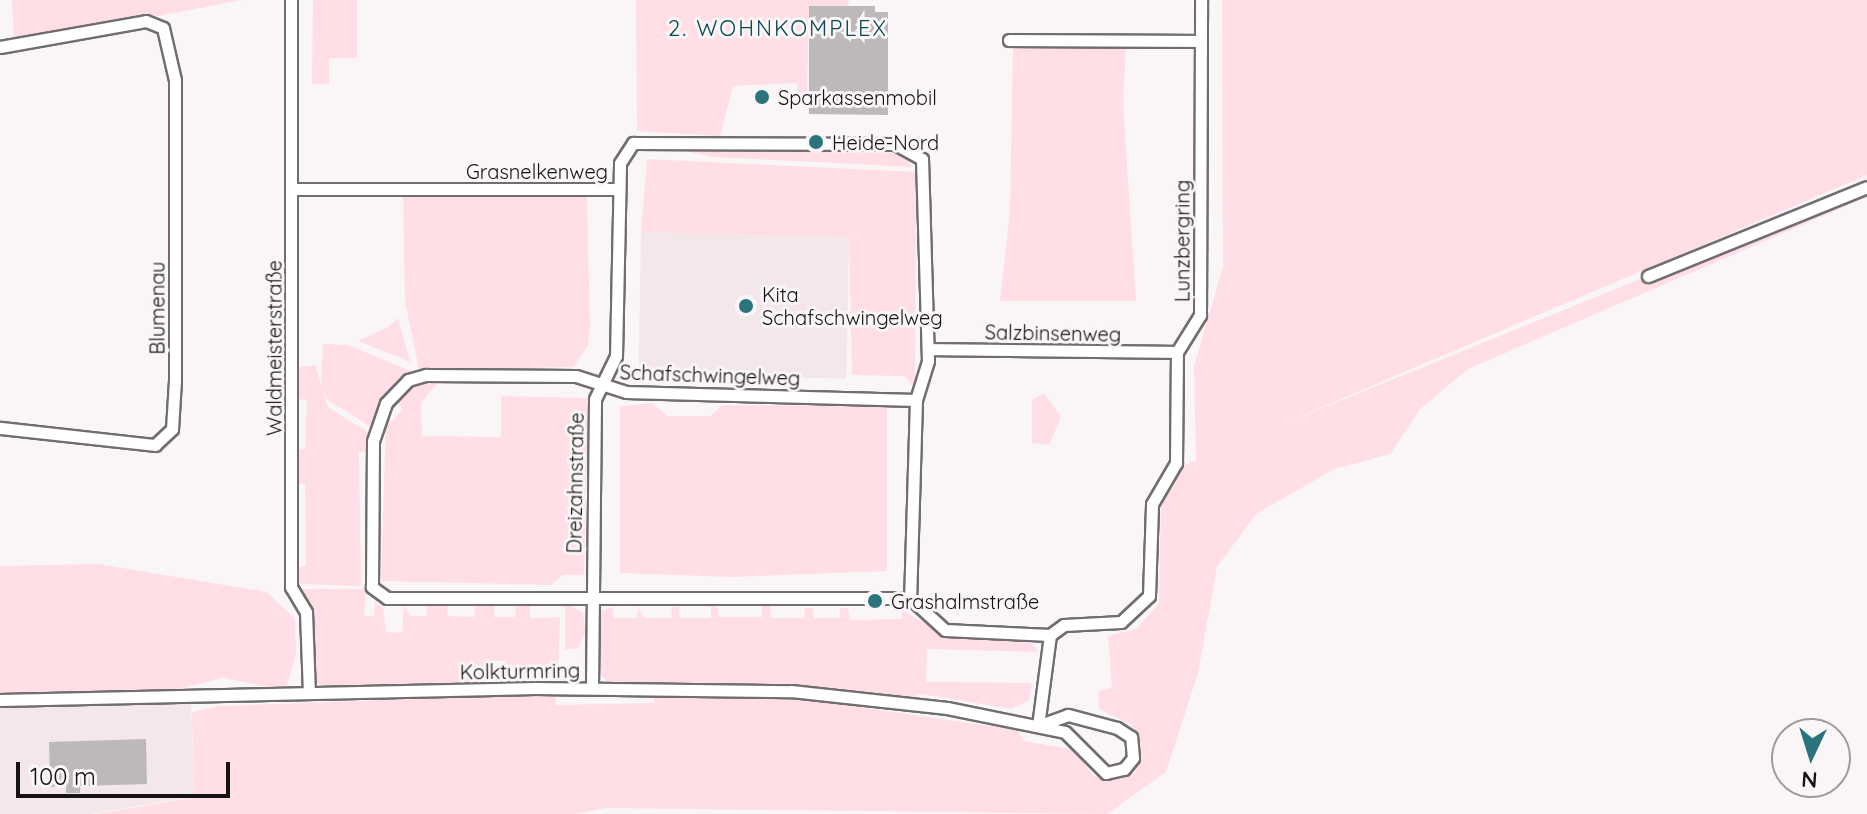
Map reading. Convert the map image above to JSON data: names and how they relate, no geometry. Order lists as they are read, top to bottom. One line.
{"streets":{"street":["Grasnelkenweg","Lunzbergring","Blumenau","Salzbinsenweg","Waldmeisterstraße","Schafschwingelweg","Dreizahnstraße","Kolkturmring"]},"crossings":[["Grasnelkenweg","Salzbinsenweg"],["Grasnelkenweg","Waldmeisterstraße"],["Grasnelkenweg","Dreizahnstraße"],["Lunzbergring","Salzbinsenweg"],["Waldmeisterstraße","Kolkturmring"],["Schafschwingelweg","Dreizahnstraße"],["Dreizahnstraße","Kolkturmring"]],"districts":["2. WOHNKOMPLEX"],"places":["Sparkassenmobil","Heide-Nord","Kita Schafschwingelweg","Grashalmstraße"],"scale_bar":"100 m","north":"bottom"}
